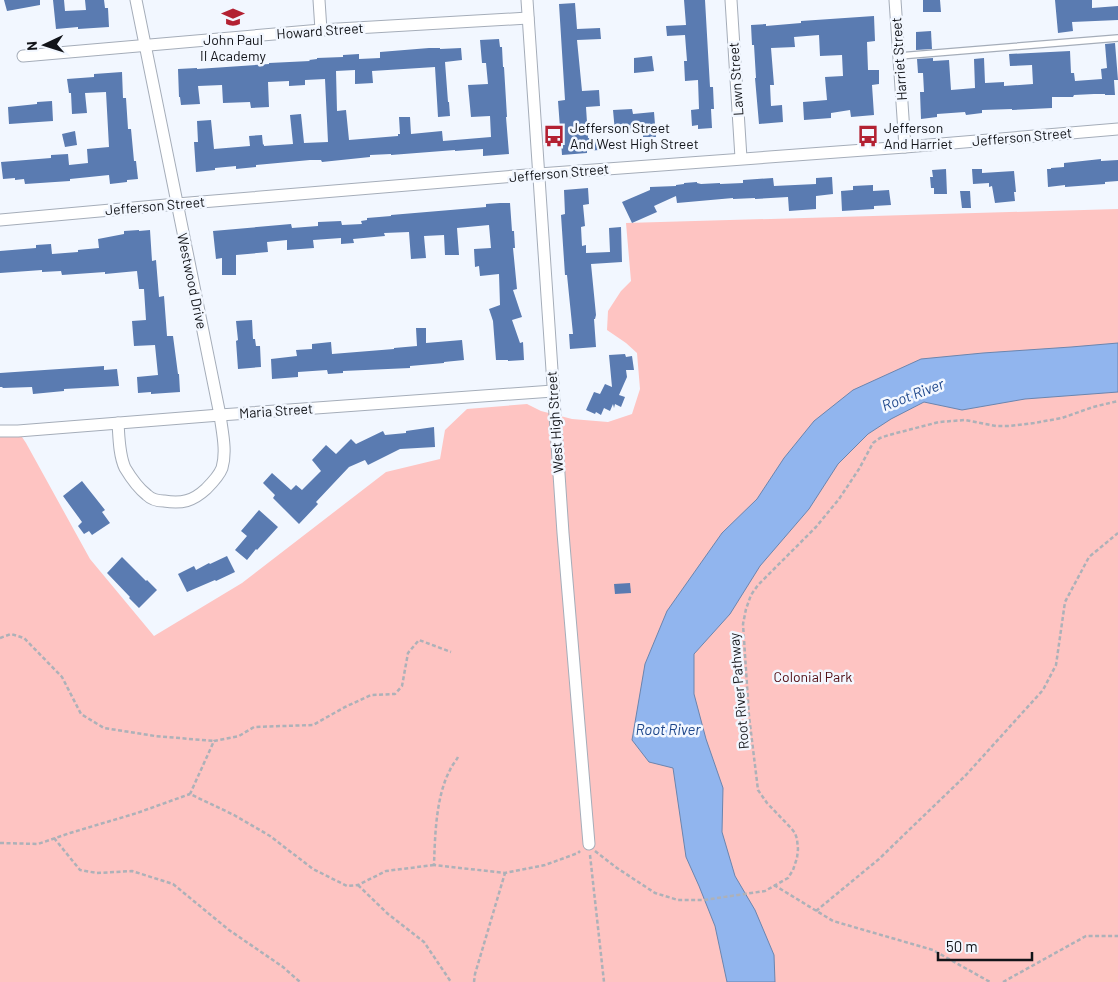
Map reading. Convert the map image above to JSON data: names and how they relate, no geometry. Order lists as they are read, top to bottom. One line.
{"streets":{"street":["Howard Street","Harriet Street","Lawn Street","Jefferson Street","Westwood Drive","Maria Street","West High Street"],"path":["Root River Pathway"]},"crossings":[["Howard Street","Westwood Drive"],["Howard Street","West High Street"],["Harriet Street","Jefferson Street"],["Lawn Street","Jefferson Street"],["Jefferson Street","Westwood Drive"],["Jefferson Street","West High Street"],["Westwood Drive","Maria Street"],["Maria Street","West High Street"],["West High Street","Root River Pathway"]],"water":["Root River"],"parks":["Colonial Park"],"places":{"school or university":["John Paul II Academy"],"bus stop":["Jefferson Street And West High Street","Jefferson And Harriet"]},"scale_bar":"50 m","north":"left"}
